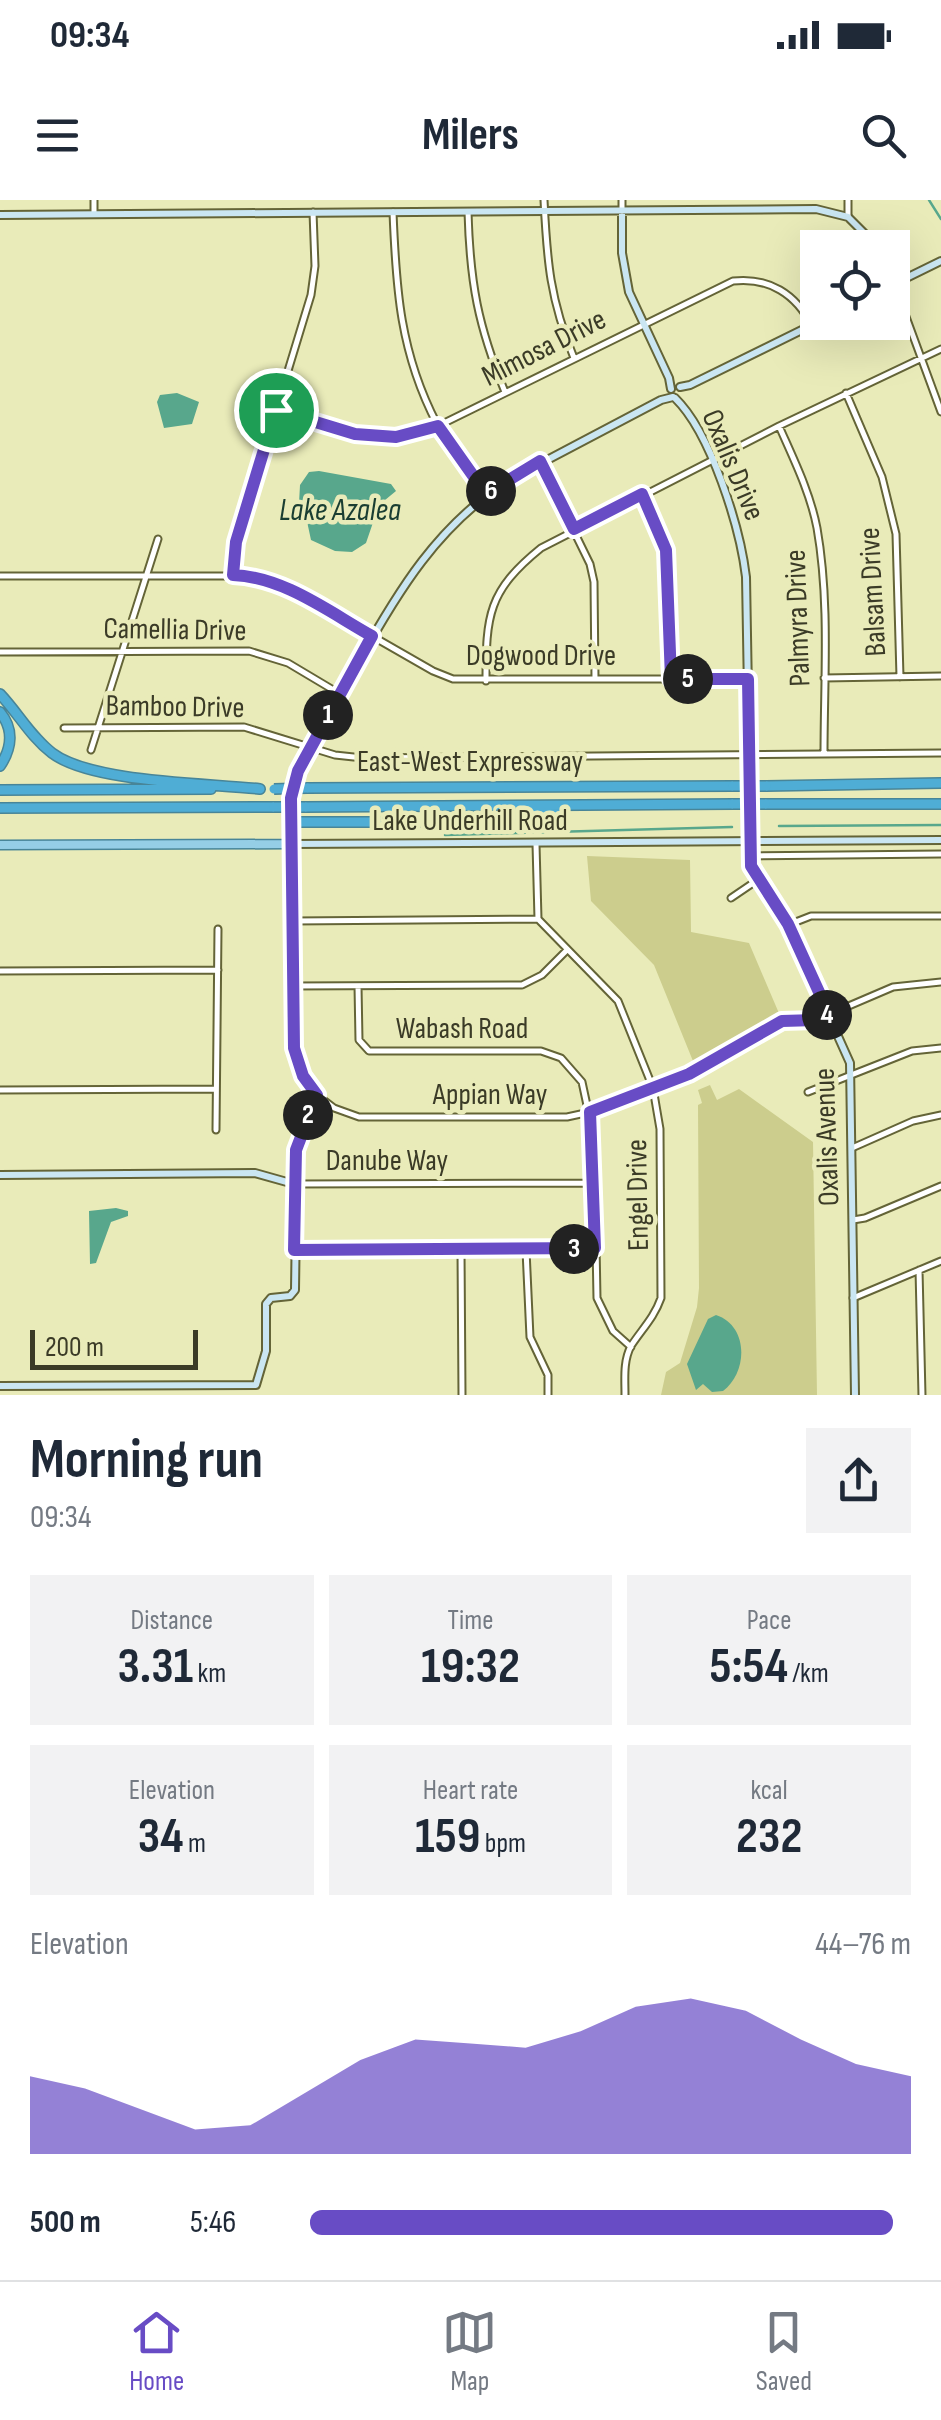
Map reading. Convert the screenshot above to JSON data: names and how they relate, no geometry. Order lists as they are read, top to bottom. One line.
{"streets":{"highway":["East-West Expressway"],"main road":["Lake Underhill Road"],"street":["Mimosa Drive","Oxalis Drive","Balsam Drive","Palmyra Drive","Camellia Drive","Dogwood Drive","Bamboo Drive","Wabash Road","Appian Way","Oxalis Avenue","Danube Way","Engel Drive"]},"crossings":[["Mimosa Drive","Oxalis Drive"],["Oxalis Drive","Dogwood Drive"],["Oxalis Drive","Bamboo Drive"],["Oxalis Drive","Lake Underhill Road"],["Oxalis Drive","Oxalis Avenue"],["Palmyra Drive","Bamboo Drive"],["Lake Underhill Road","Oxalis Avenue"],["Wabash Road","Appian Way"],["Appian Way","Oxalis Avenue"],["Appian Way","Engel Drive"]],"water":["Lake Azalea"],"scale_bar":"200 m","page":{"status":"09:34","header":"Milers","pins":["6","5","1","4","2","3"],"scale":"200 m","heading":["Morning run","09:34"],"stats":[["Distance","3.31 km"],["Time","19:32"],["Pace","5:54 /km"],["Elevation","34 m"],["Heart rate","159 bpm"],["kcal","232"]],"chart":["Elevation","44–76 m"],"list":[{"name":"500 m","note":"5:46"}],"tabs":["Home","Map","Saved"]}}
